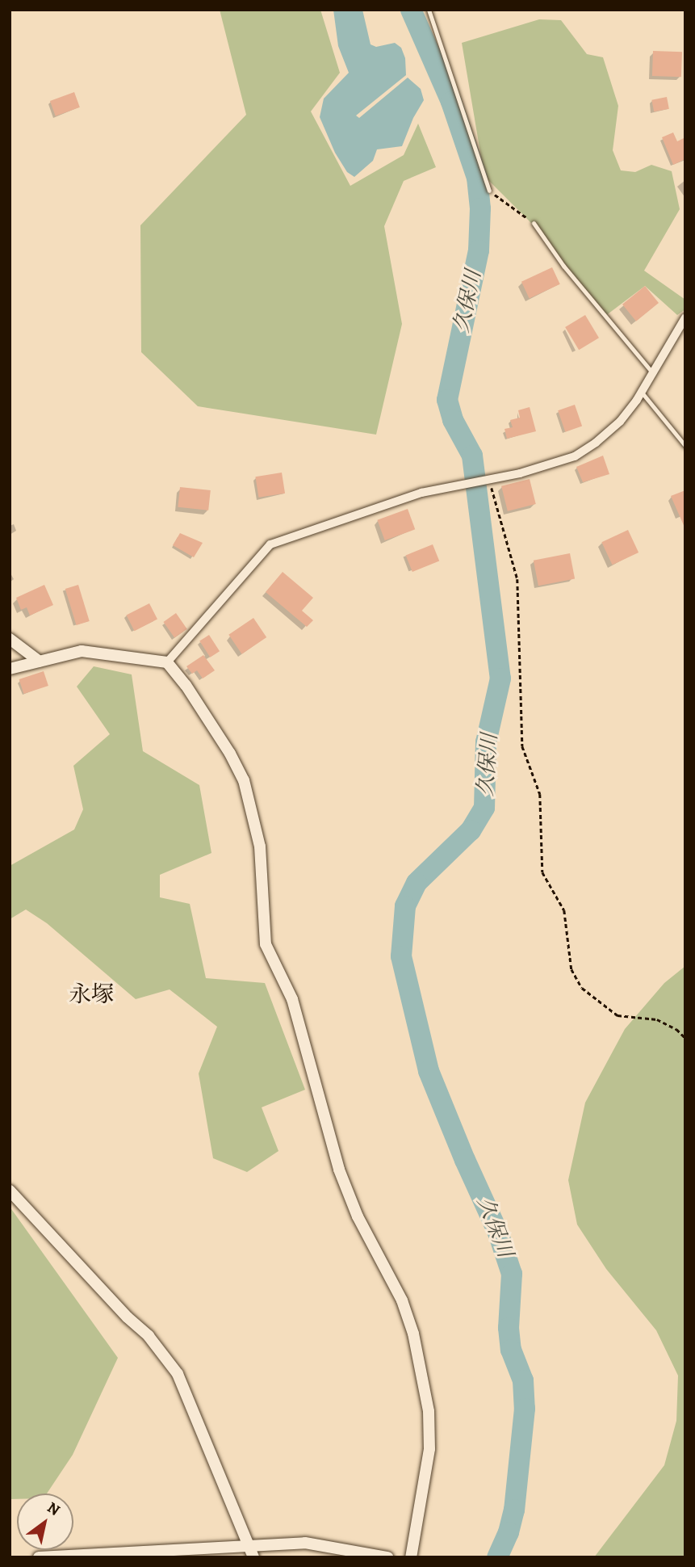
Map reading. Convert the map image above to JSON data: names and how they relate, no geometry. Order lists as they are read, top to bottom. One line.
{"districts":["永塚"],"water":["久保川"],"north":"top right"}
